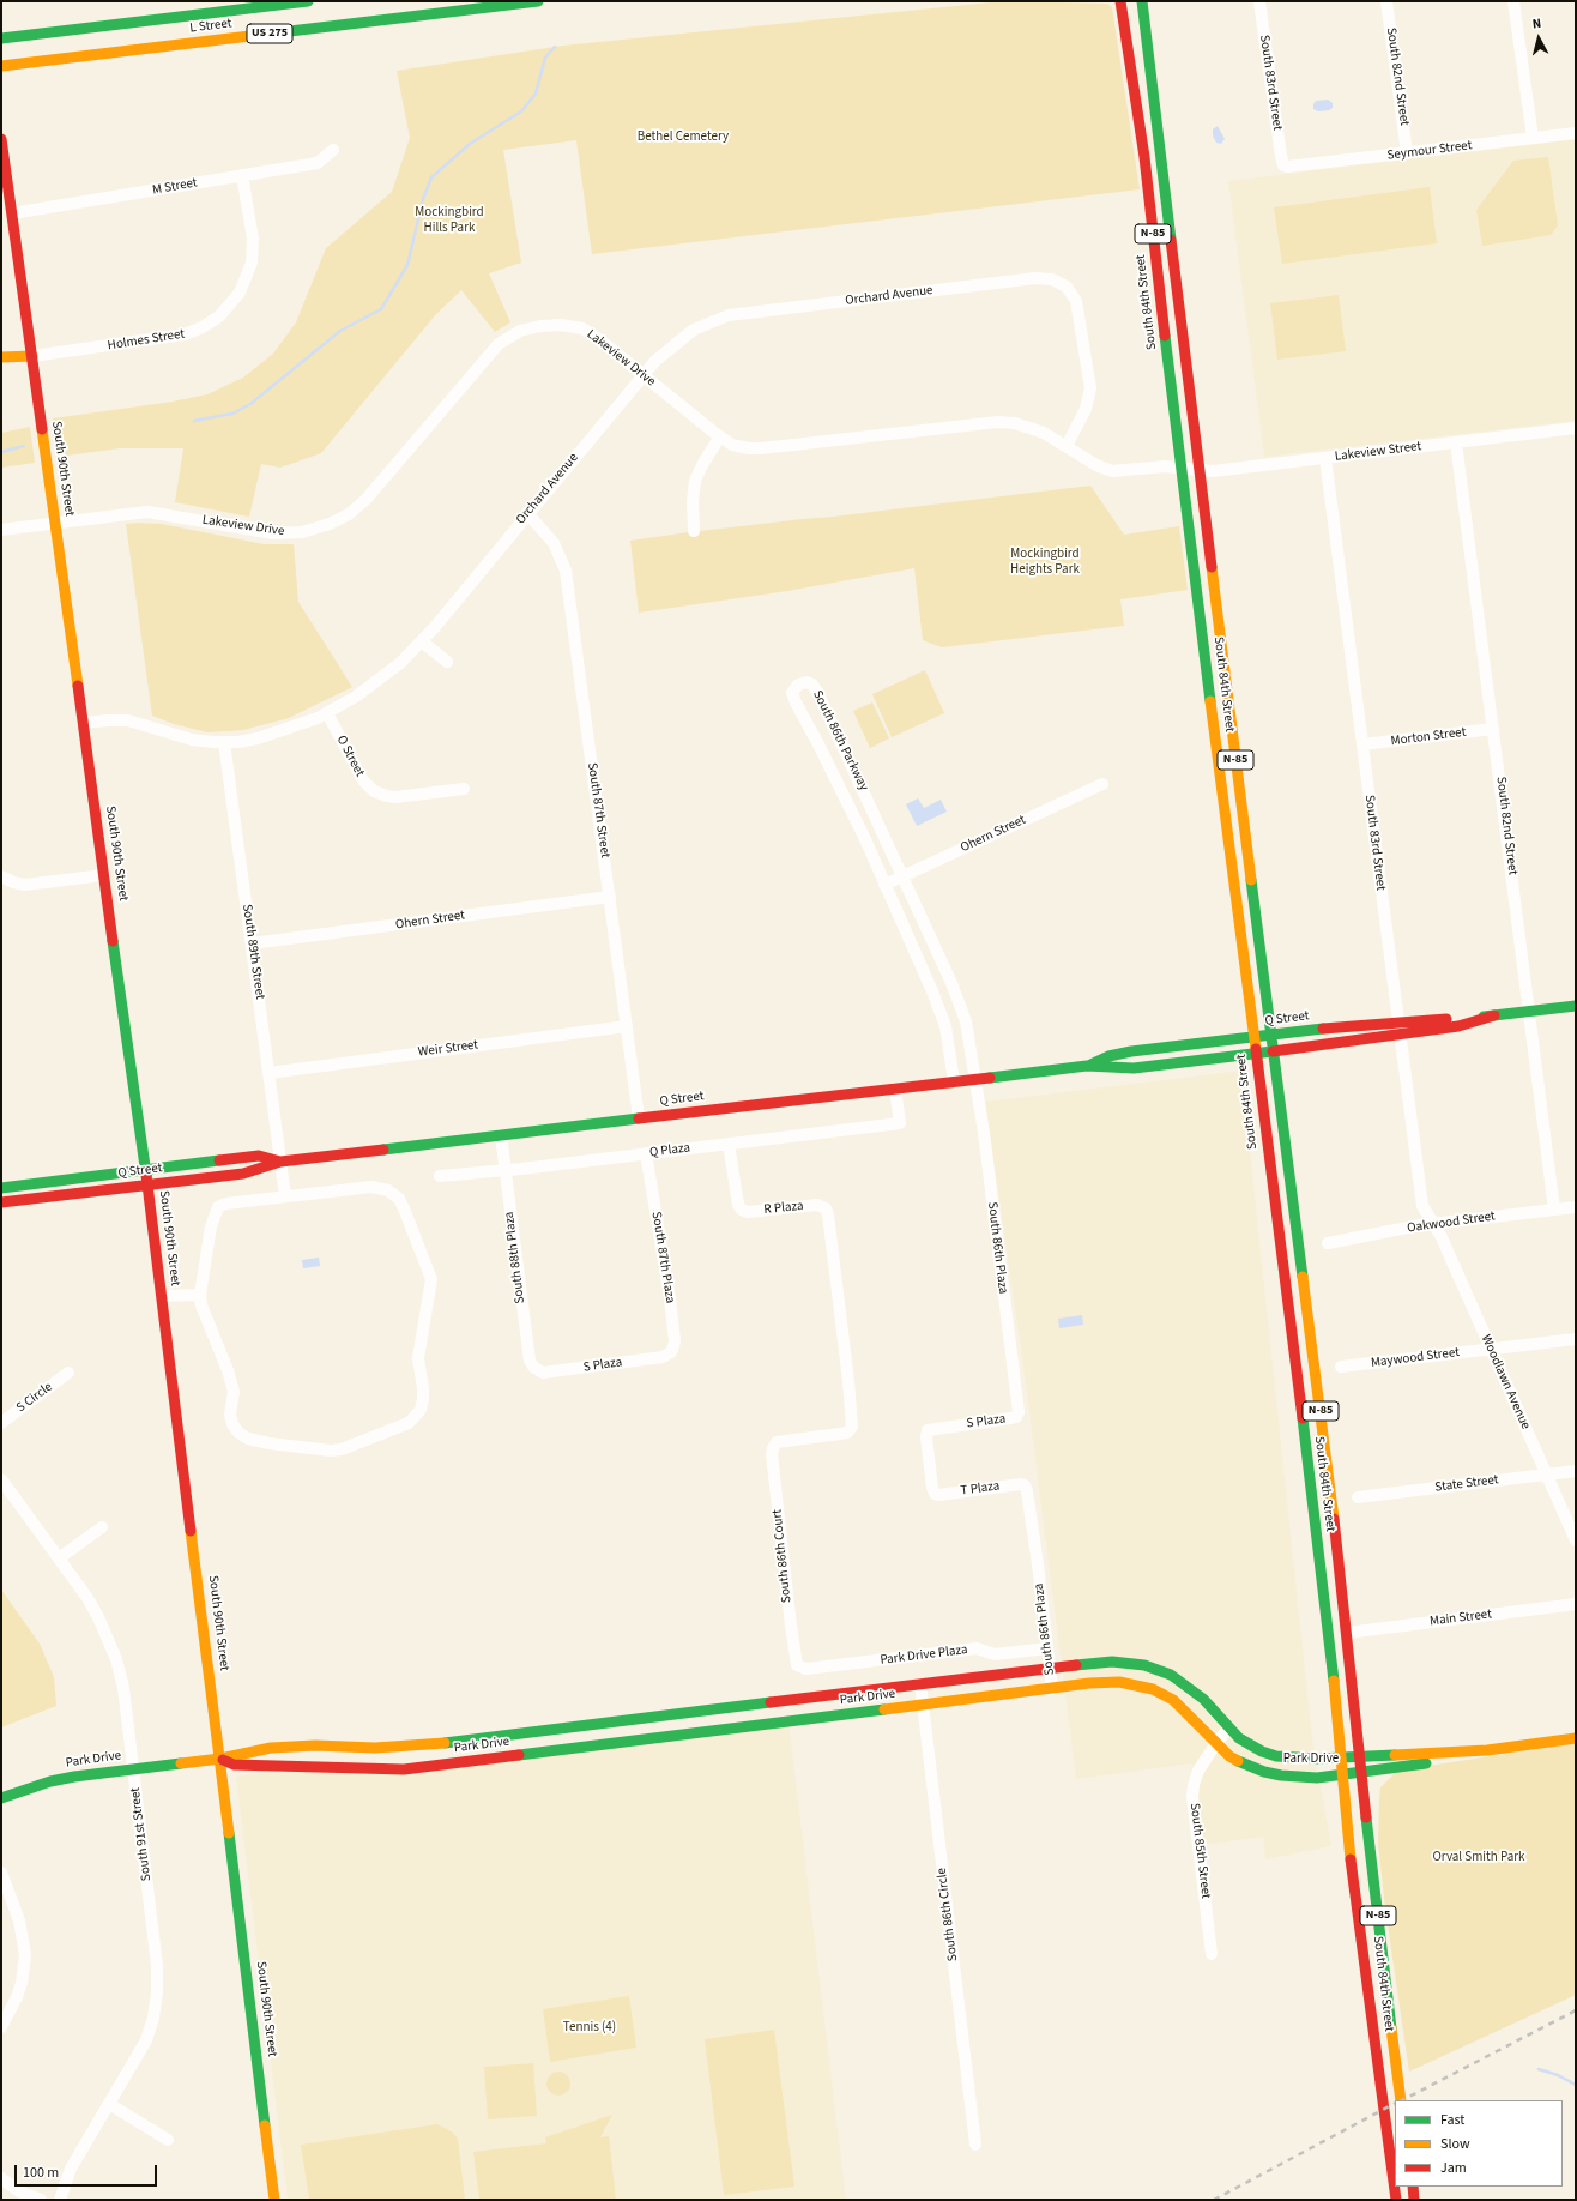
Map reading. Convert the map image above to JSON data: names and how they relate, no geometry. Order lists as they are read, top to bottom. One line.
{"streets":{"main road":["L Street","US 275","N-85","South 84th Street","South 90th Street","Q Street","Park Drive"],"street":["South 82nd Street","South 83rd Street","Seymour Street","M Street","Orchard Avenue","Holmes Street","Lakeview Drive","Lakeview Street","Morton Street","South 86th Parkway","O Street","South 87th Street","Ohern Street","South 89th Street","Weir Street","Q Plaza","R Plaza","Oakwood Street","South 86th Plaza","South 88th Plaza","South 87th Plaza","Maywood Street","S Plaza","Woodlawn Avenue","S Circle","State Street","T Plaza","South 86th Court","Main Street","Park Drive Plaza","South 91st Street","South 85th Street","South 86th Circle"]},"crossings":[["South 82nd Street","Seymour Street"],["South 82nd Street","Lakeview Street"],["South 82nd Street","Morton Street"],["South 82nd Street","Q Street"],["South 82nd Street","Oakwood Street"],["South 83rd Street","Seymour Street"],["South 83rd Street","Lakeview Street"],["South 83rd Street","Morton Street"],["South 83rd Street","Q Street"],["South 83rd Street","Oakwood Street"],["South 83rd Street","Woodlawn Avenue"],["M Street","Holmes Street"],["M Street","South 90th Street"],["Orchard Avenue","Lakeview Drive"],["Orchard Avenue","South 90th Street"],["Orchard Avenue","O Street"],["Orchard Avenue","South 87th Street"],["Orchard Avenue","South 89th Street"],["South 84th Street","Lakeview Drive"],["South 84th Street","Lakeview Street"],["South 84th Street","Q Street"],["South 84th Street","Main Street"],["South 84th Street","Park Drive"],["Holmes Street","South 90th Street"],["Lakeview Drive","Lakeview Street"],["Lakeview Drive","South 90th Street"],["South 90th Street","Q Street"],["South 90th Street","Park Drive"],["South 86th Parkway","Ohern Street"],["South 86th Parkway","Q Street"],["South 86th Parkway","South 86th Plaza"],["South 87th Street","Ohern Street"],["South 87th Street","Q Street"],["South 87th Street","Weir Street"],["Ohern Street","South 89th Street"],["South 89th Street","Q Street"],["South 89th Street","Weir Street"],["Q Street","Q Plaza"],["Q Street","South 86th Plaza"],["Q Street","South 88th Plaza"],["Q Plaza","R Plaza"],["Q Plaza","South 88th Plaza"],["Q Plaza","South 87th Plaza"],["R Plaza","South 86th Court"],["Oakwood Street","Woodlawn Avenue"],["South 86th Plaza","S Plaza"],["South 86th Plaza","T Plaza"],["South 86th Plaza","Park Drive Plaza"],["South 86th Plaza","Park Drive"],["South 88th Plaza","S Plaza"],["South 87th Plaza","S Plaza"],["Maywood Street","Woodlawn Avenue"],["S Plaza","T Plaza"],["Woodlawn Avenue","State Street"],["South 86th Court","Park Drive Plaza"],["Park Drive","South 91st Street"],["Park Drive","South 85th Street"],["Park Drive","South 86th Circle"]],"parks":["Bethel Cemetery","Mockingbird Hills Park","Mockingbird Heights Park","Orval Smith Park","Tennis (4)"],"legend":["Fast","Slow","Jam"],"scale_bar":"100 m","north":"top"}
